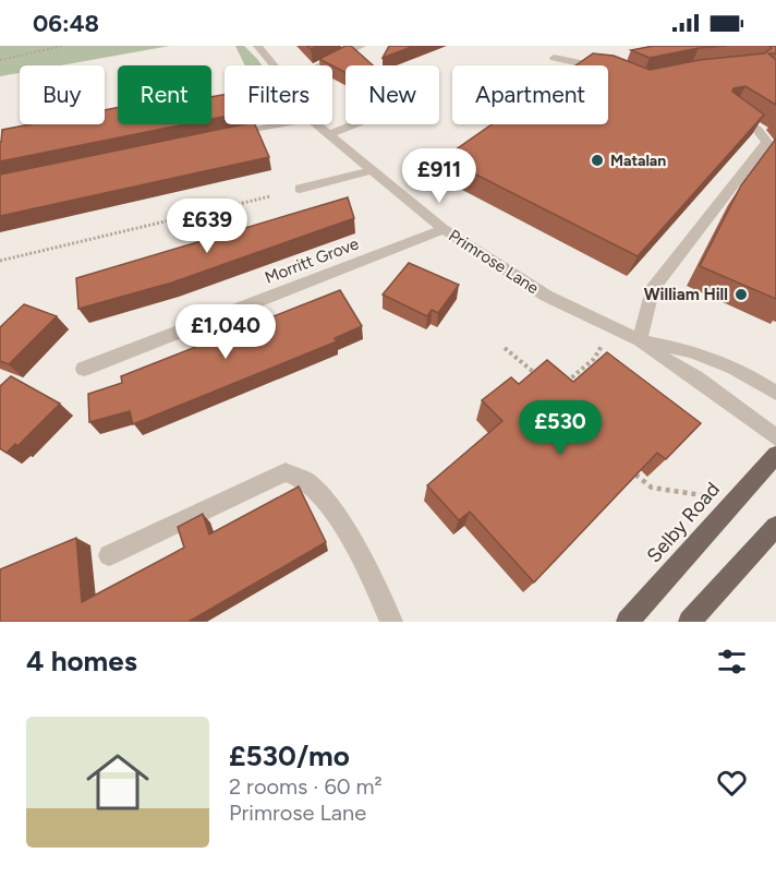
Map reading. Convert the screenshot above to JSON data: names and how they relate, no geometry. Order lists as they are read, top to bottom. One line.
{"streets":{"main road":["Selby Road"],"street":["Morritt Grove","Primrose Lane"]},"crossings":[["Morritt Grove","Primrose Lane"]],"places":["Matalan","William Hill"],"page":{"status":"06:48","chip":["Buy","Rent","Filters","New","Apartment"],"price":["£911","£639","£1,040","£530"],"heading":"4 homes","list":[{"name":"£530/mo","note":"2 rooms · 60 m² · Primrose Lane"}]}}
